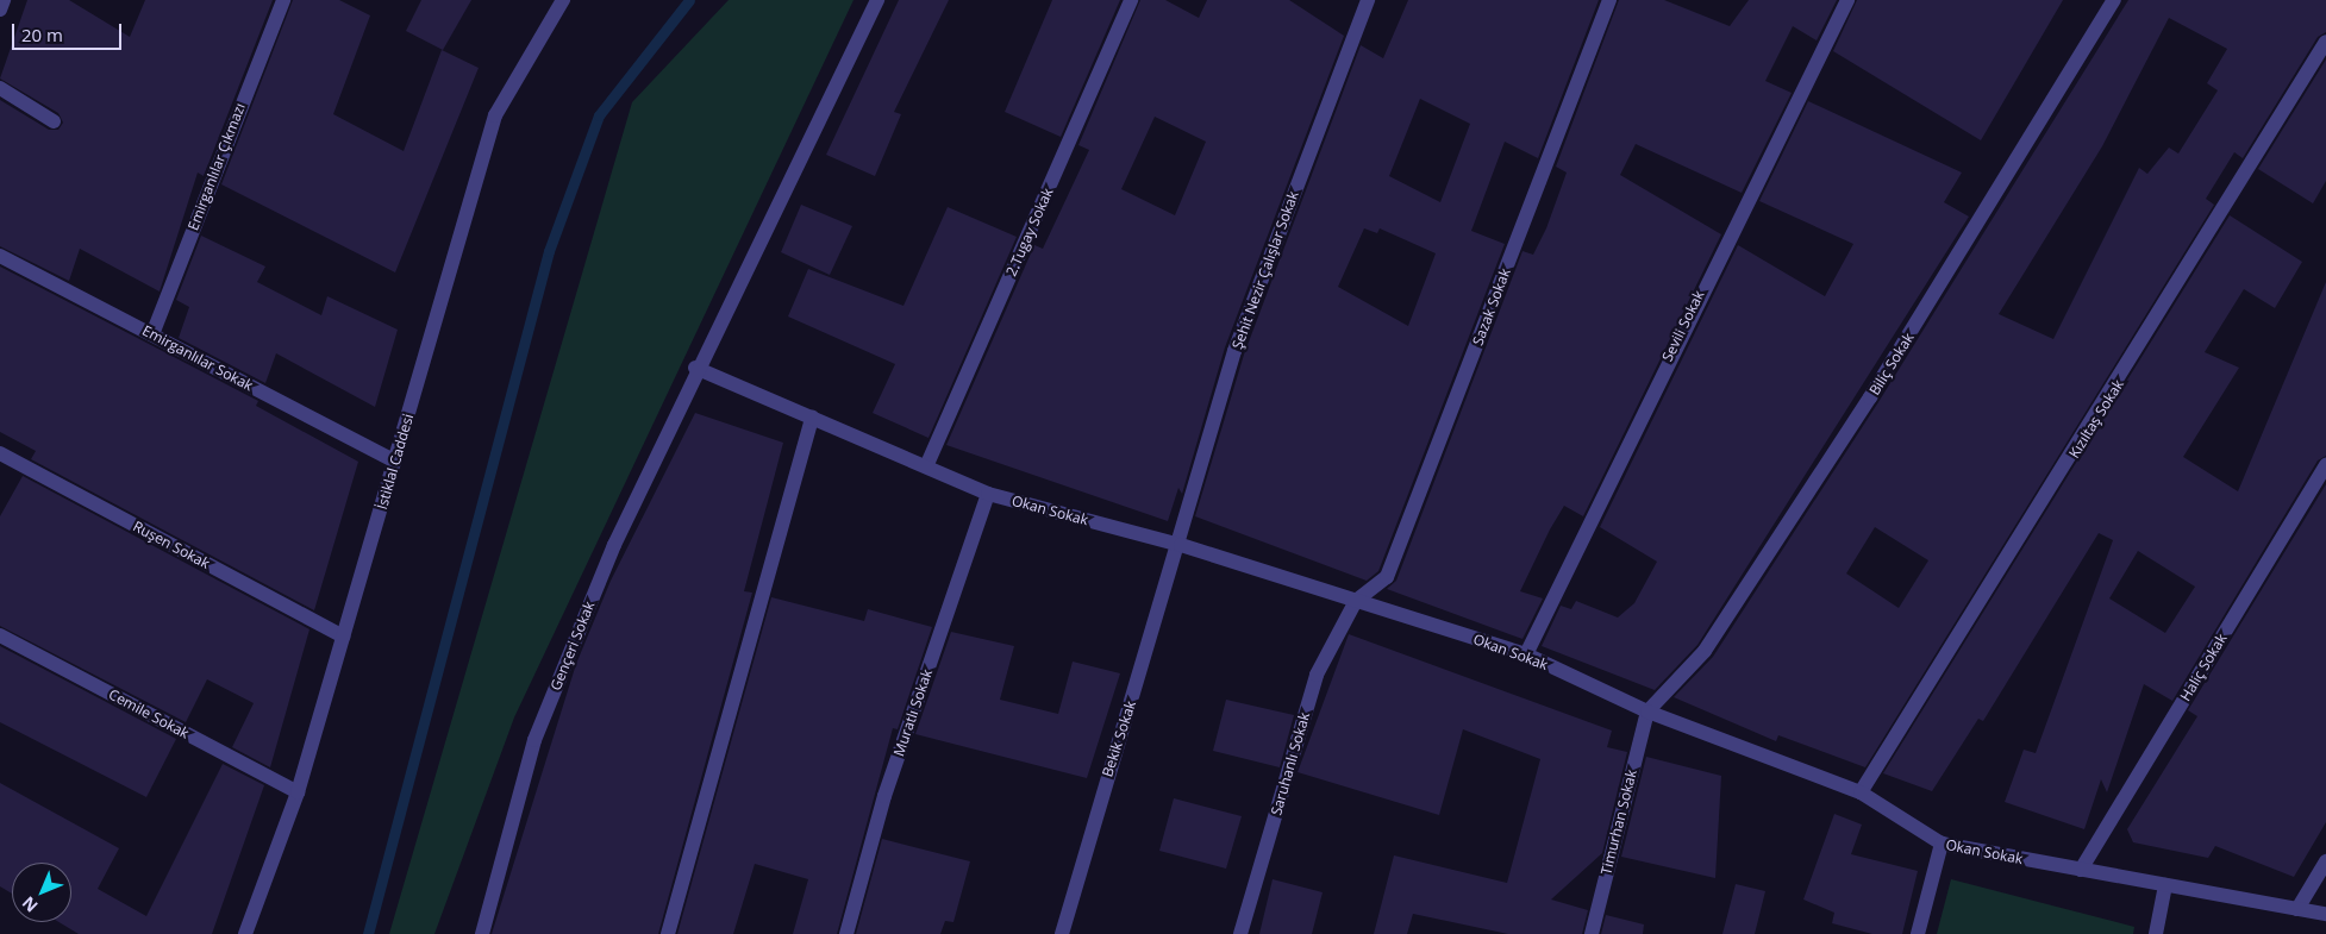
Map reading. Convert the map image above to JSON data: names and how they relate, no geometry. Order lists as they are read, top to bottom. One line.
{"streets":{"street":["Emirganlılar Çıkmazı","2.Tugay Sokak","Şehit Nezir Çalışlar Sokak","Sazak Sokak","Sevili Sokak","Emirganlılar Sokak","Biliç Sokak","Kızıltaş Sokak","İstiklal Caddesi","Okan Sokak","Ruşen Sokak","Gençeri Sokak","Haliç Sokak","Muratlı Sokak","Cemile Sokak","Bekik Sokak","Saruhanlı Sokak","Timurhan Sokak"]},"crossings":[["Emirganlılar Çıkmazı","Emirganlılar Sokak"],["2.Tugay Sokak","Okan Sokak"],["Şehit Nezir Çalışlar Sokak","Okan Sokak"],["Şehit Nezir Çalışlar Sokak","Bekik Sokak"],["Sazak Sokak","Okan Sokak"],["Sazak Sokak","Saruhanlı Sokak"],["Sevili Sokak","Okan Sokak"],["Emirganlılar Sokak","İstiklal Caddesi"],["Biliç Sokak","Okan Sokak"],["Biliç Sokak","Timurhan Sokak"],["Kızıltaş Sokak","Okan Sokak"],["İstiklal Caddesi","Ruşen Sokak"],["İstiklal Caddesi","Cemile Sokak"],["Okan Sokak","Gençeri Sokak"],["Okan Sokak","Haliç Sokak"],["Okan Sokak","Muratlı Sokak"],["Okan Sokak","Bekik Sokak"],["Okan Sokak","Saruhanlı Sokak"],["Okan Sokak","Timurhan Sokak"]],"scale_bar":"20 m","north":"bottom left"}
